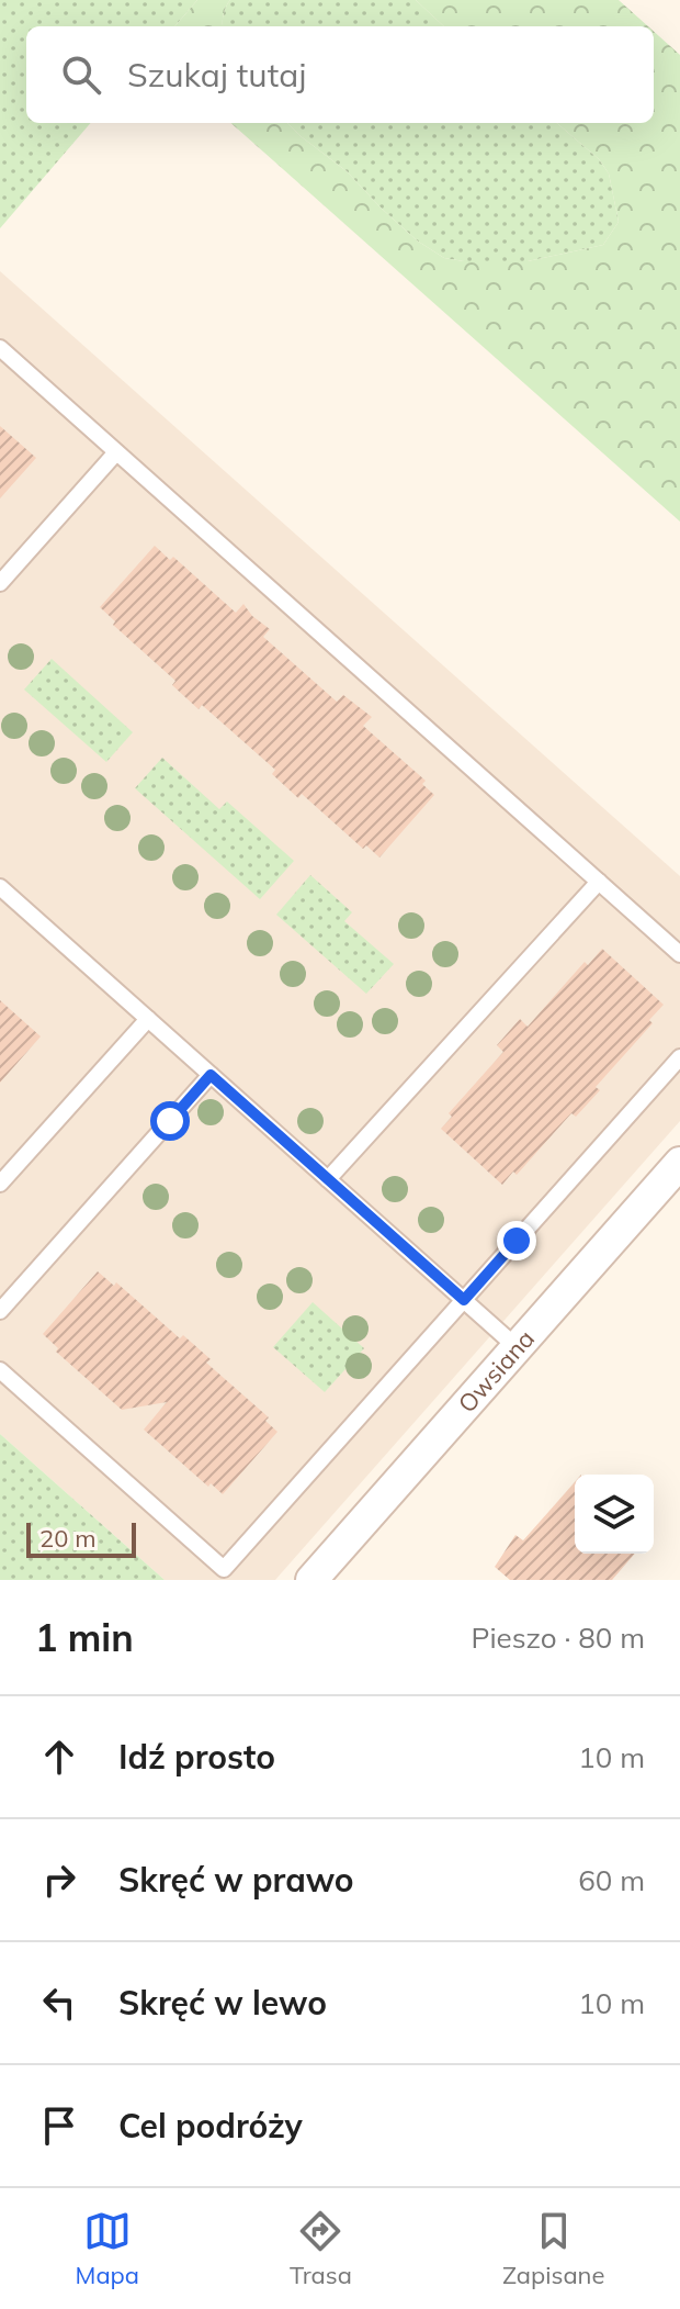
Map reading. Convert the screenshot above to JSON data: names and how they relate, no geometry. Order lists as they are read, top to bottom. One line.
{"streets":{"street":["Owsiana"]},"scale_bar":"20 m","page":{"search":"Szukaj tutaj","scale":"20 m","heading":["1 min","Pieszo · 80 m"],"list":[["Idź prosto","10 m"],["Skręć w prawo","60 m"],["Skręć w lewo","10 m"],"Cel podróży"],"nav":["Mapa","Trasa","Zapisane"]}}
